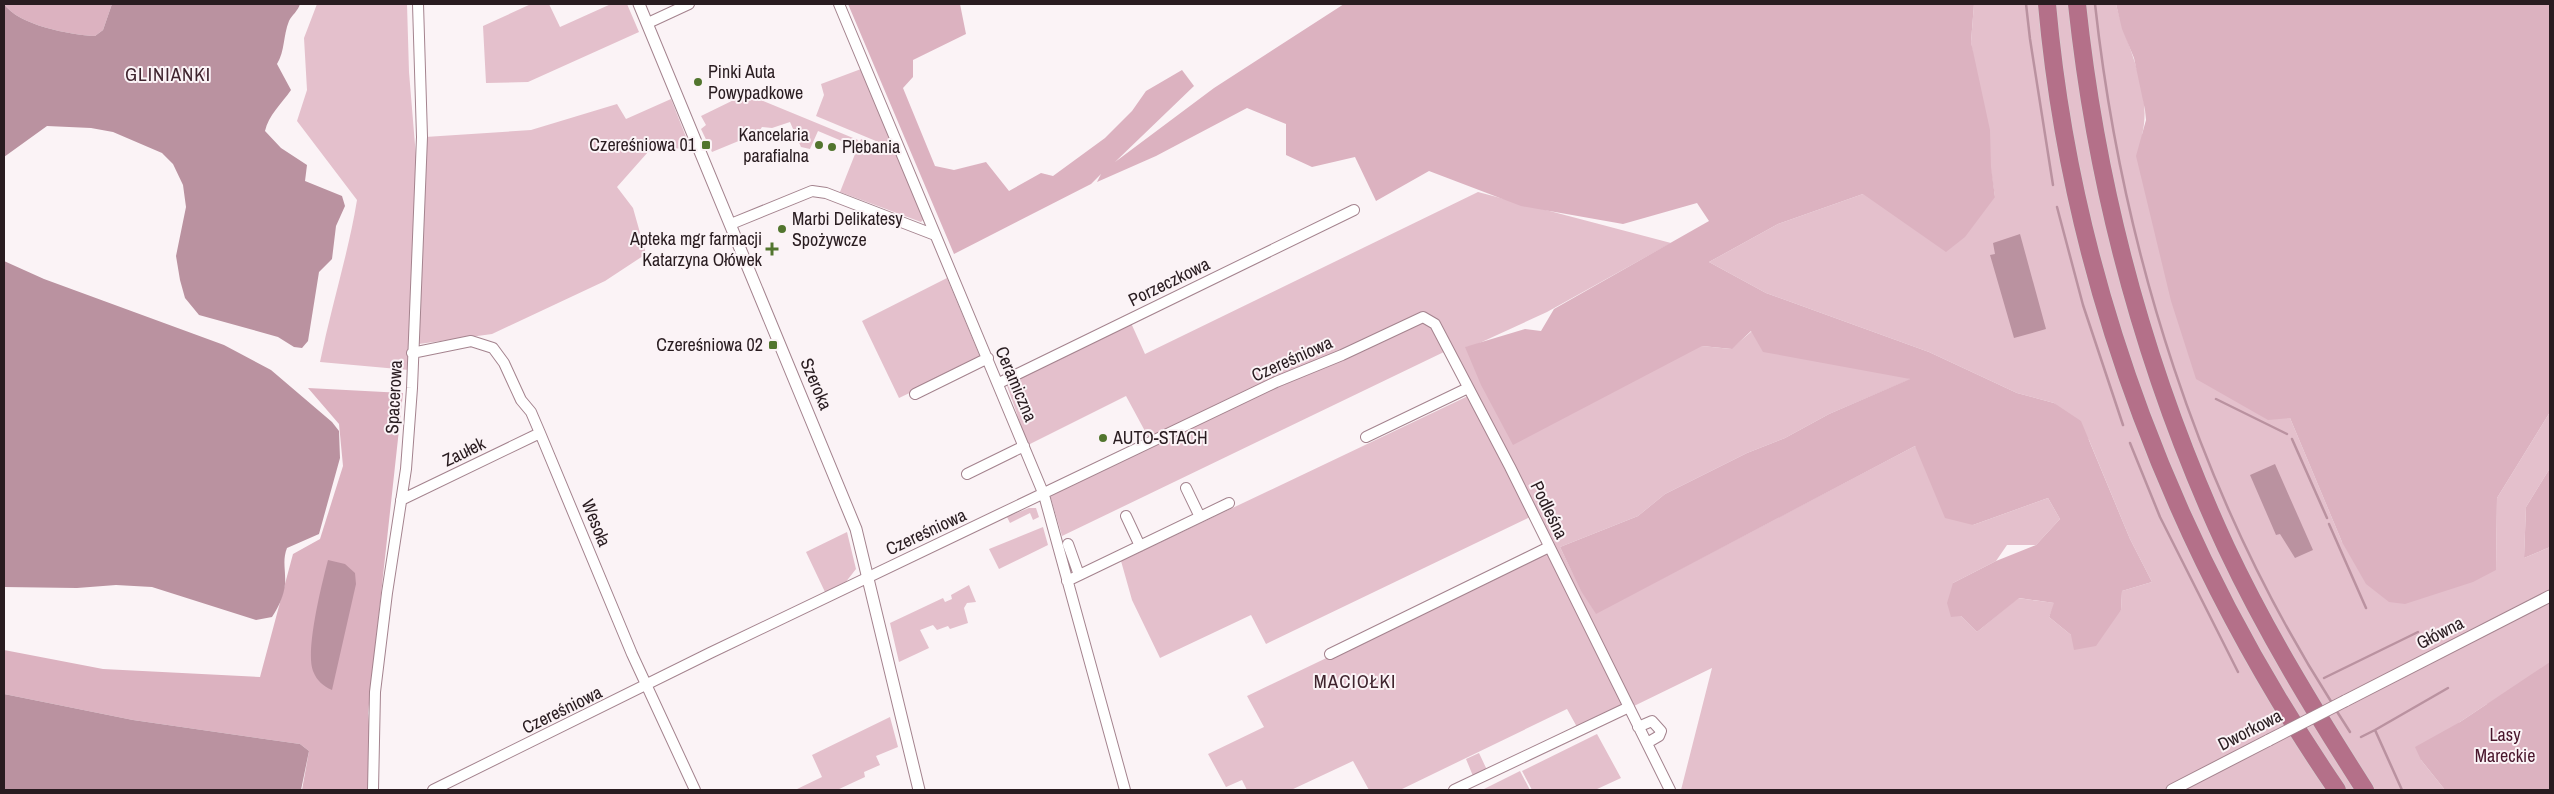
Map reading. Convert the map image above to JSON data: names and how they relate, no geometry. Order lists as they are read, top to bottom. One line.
{"streets":{"street":["Porzeczkowa","Czereśniowa","Szeroka","Ceramiczna","Spacerowa","Zaułek","Podleśna","Wesoła","Główna","Dworkowa"]},"crossings":[["Porzeczkowa","Ceramiczna"],["Czereśniowa","Szeroka"],["Czereśniowa","Ceramiczna"],["Czereśniowa","Podleśna"],["Czereśniowa","Wesoła"],["Spacerowa","Zaułek"],["Spacerowa","Wesoła"],["Zaułek","Wesoła"],["Główna","Dworkowa"]],"districts":["GLINIANKI","MACIOŁKI"],"parks":["Lasy Mareckie"],"places":{"other":["Pinki Auta Powypadkowe","Kancelaria parafialna","Plebania","Marbi Delikatesy Spożywcze","AUTO-STACH"],"transit":["Czereśniowa 01","Czereśniowa 02"],"health":["Apteka mgr farmacji Katarzyna Ołówek"]}}
